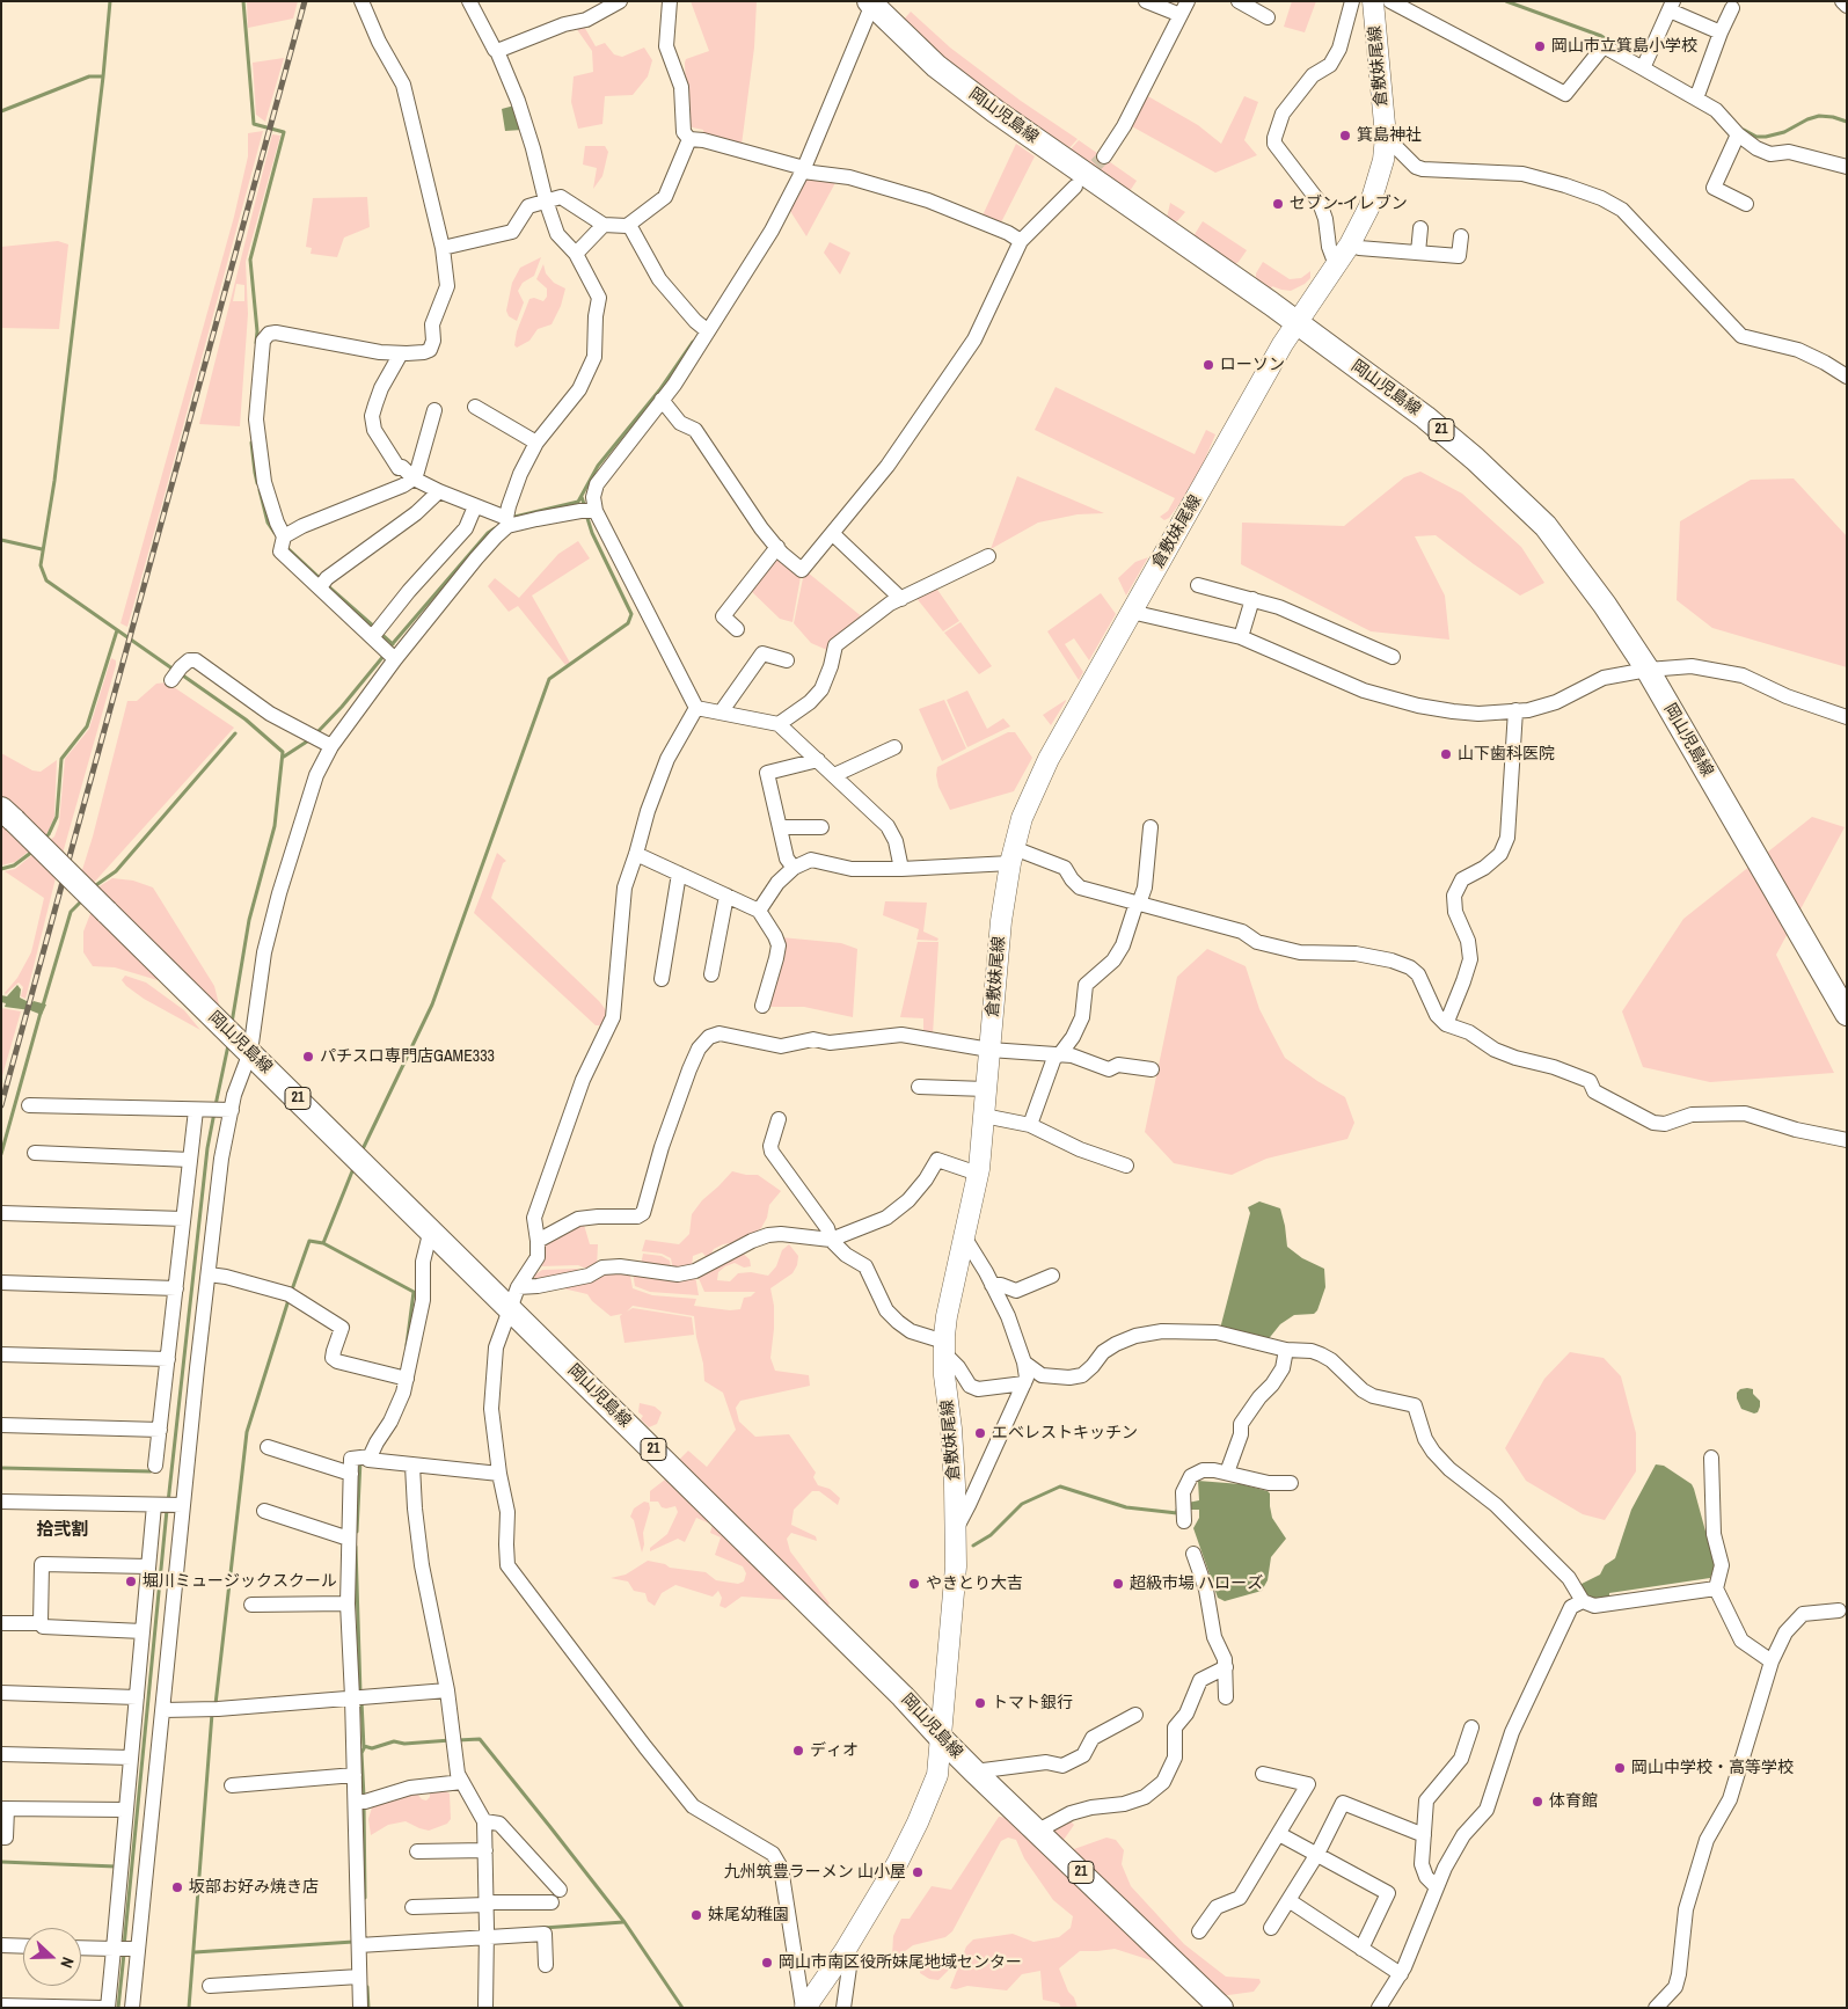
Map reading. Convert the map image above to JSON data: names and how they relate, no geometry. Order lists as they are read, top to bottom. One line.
{"streets":{"main road":["倉敷妹尾線","岡山児島線","21"]},"crossings":[["倉敷妹尾線","岡山児島線"]],"districts":["拾弐割"],"places":["岡山市立箕島小学校","箕島神社","セブン-イレブン","ローソン","山下歯科医院","パチスロ専門店GAME333","エベレストキッチン","堀川ミュージックスクール","やきとり大吉","超級市場 ハローズ","トマト銀行","ディオ","岡山中学校・高等学校","体育館","九州筑豊ラーメン 山小屋","坂部お好み焼き店","妹尾幼稚園","岡山市南区役所妹尾地域センター"],"north":"right"}
